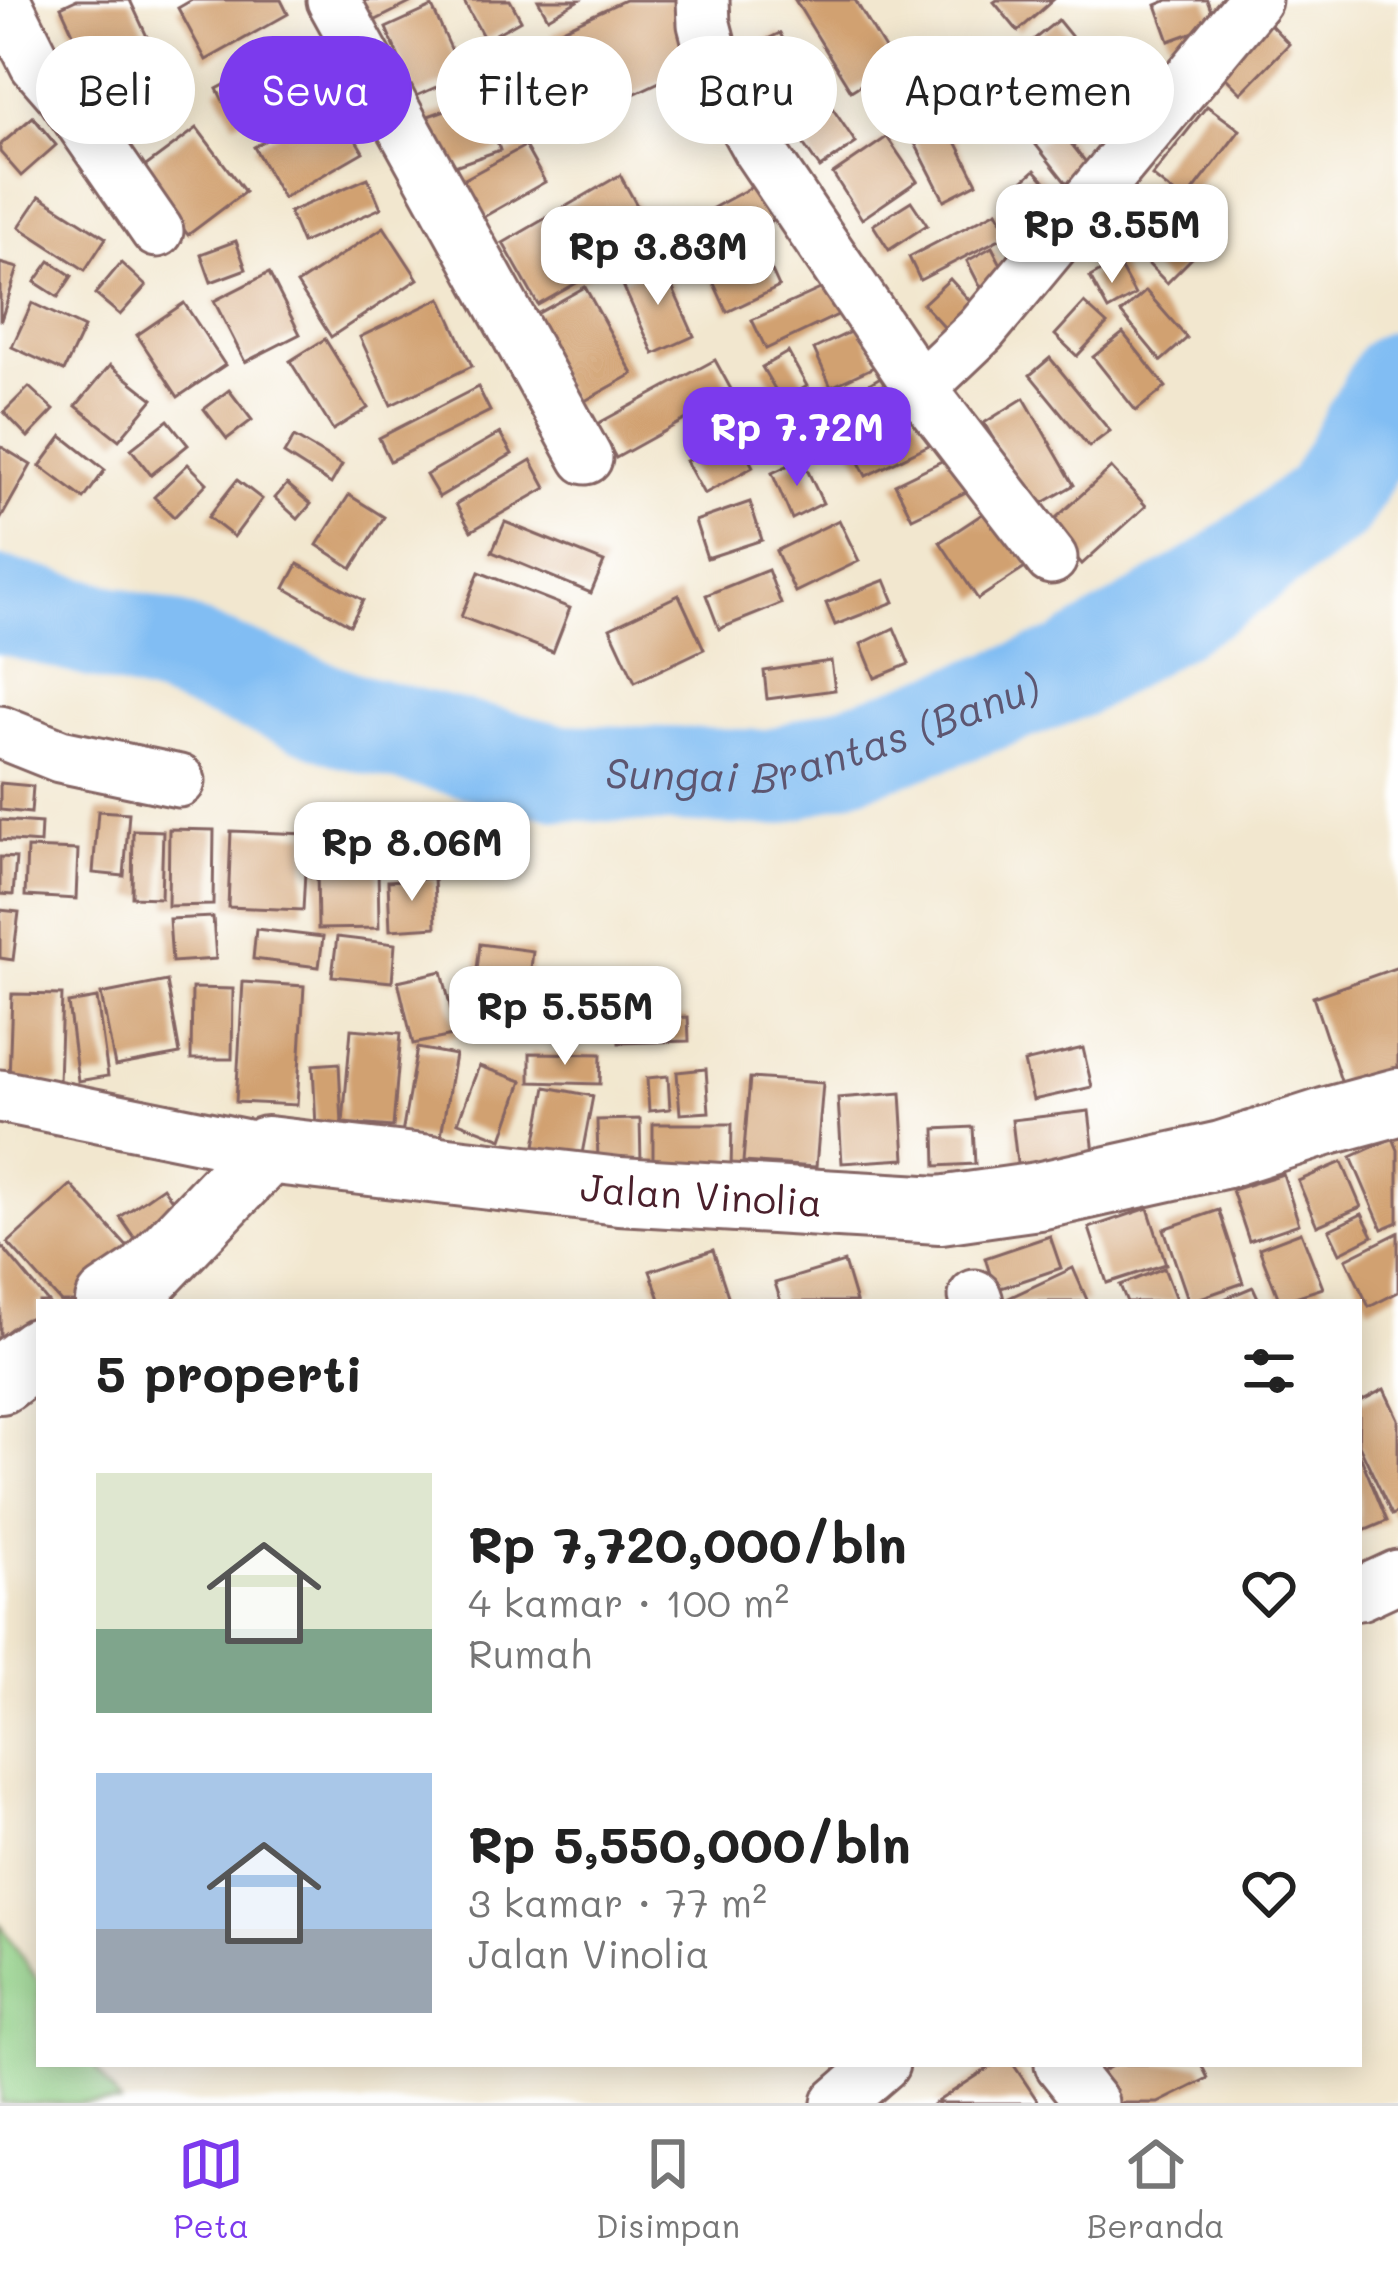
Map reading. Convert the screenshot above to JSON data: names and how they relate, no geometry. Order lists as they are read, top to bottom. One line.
{"streets":{"street":["Jalan Vinolia"]},"water":["Sungai Brantas (Banu)"],"page":{"chip":["Beli","Sewa","Filter","Baru","Apartemen"],"price":["Rp 3.55M","Rp 3.83M","Rp 7.72M","Rp 8.06M","Rp 5.55M"],"heading":"5 properti","list":[{"name":"Rp 7,720,000/bln","note":"4 kamar · 100 m² · Rumah"},{"name":"Rp 5,550,000/bln","note":"3 kamar · 77 m² · Jalan Vinolia"}],"tabs":["Peta","Disimpan","Beranda"]}}
